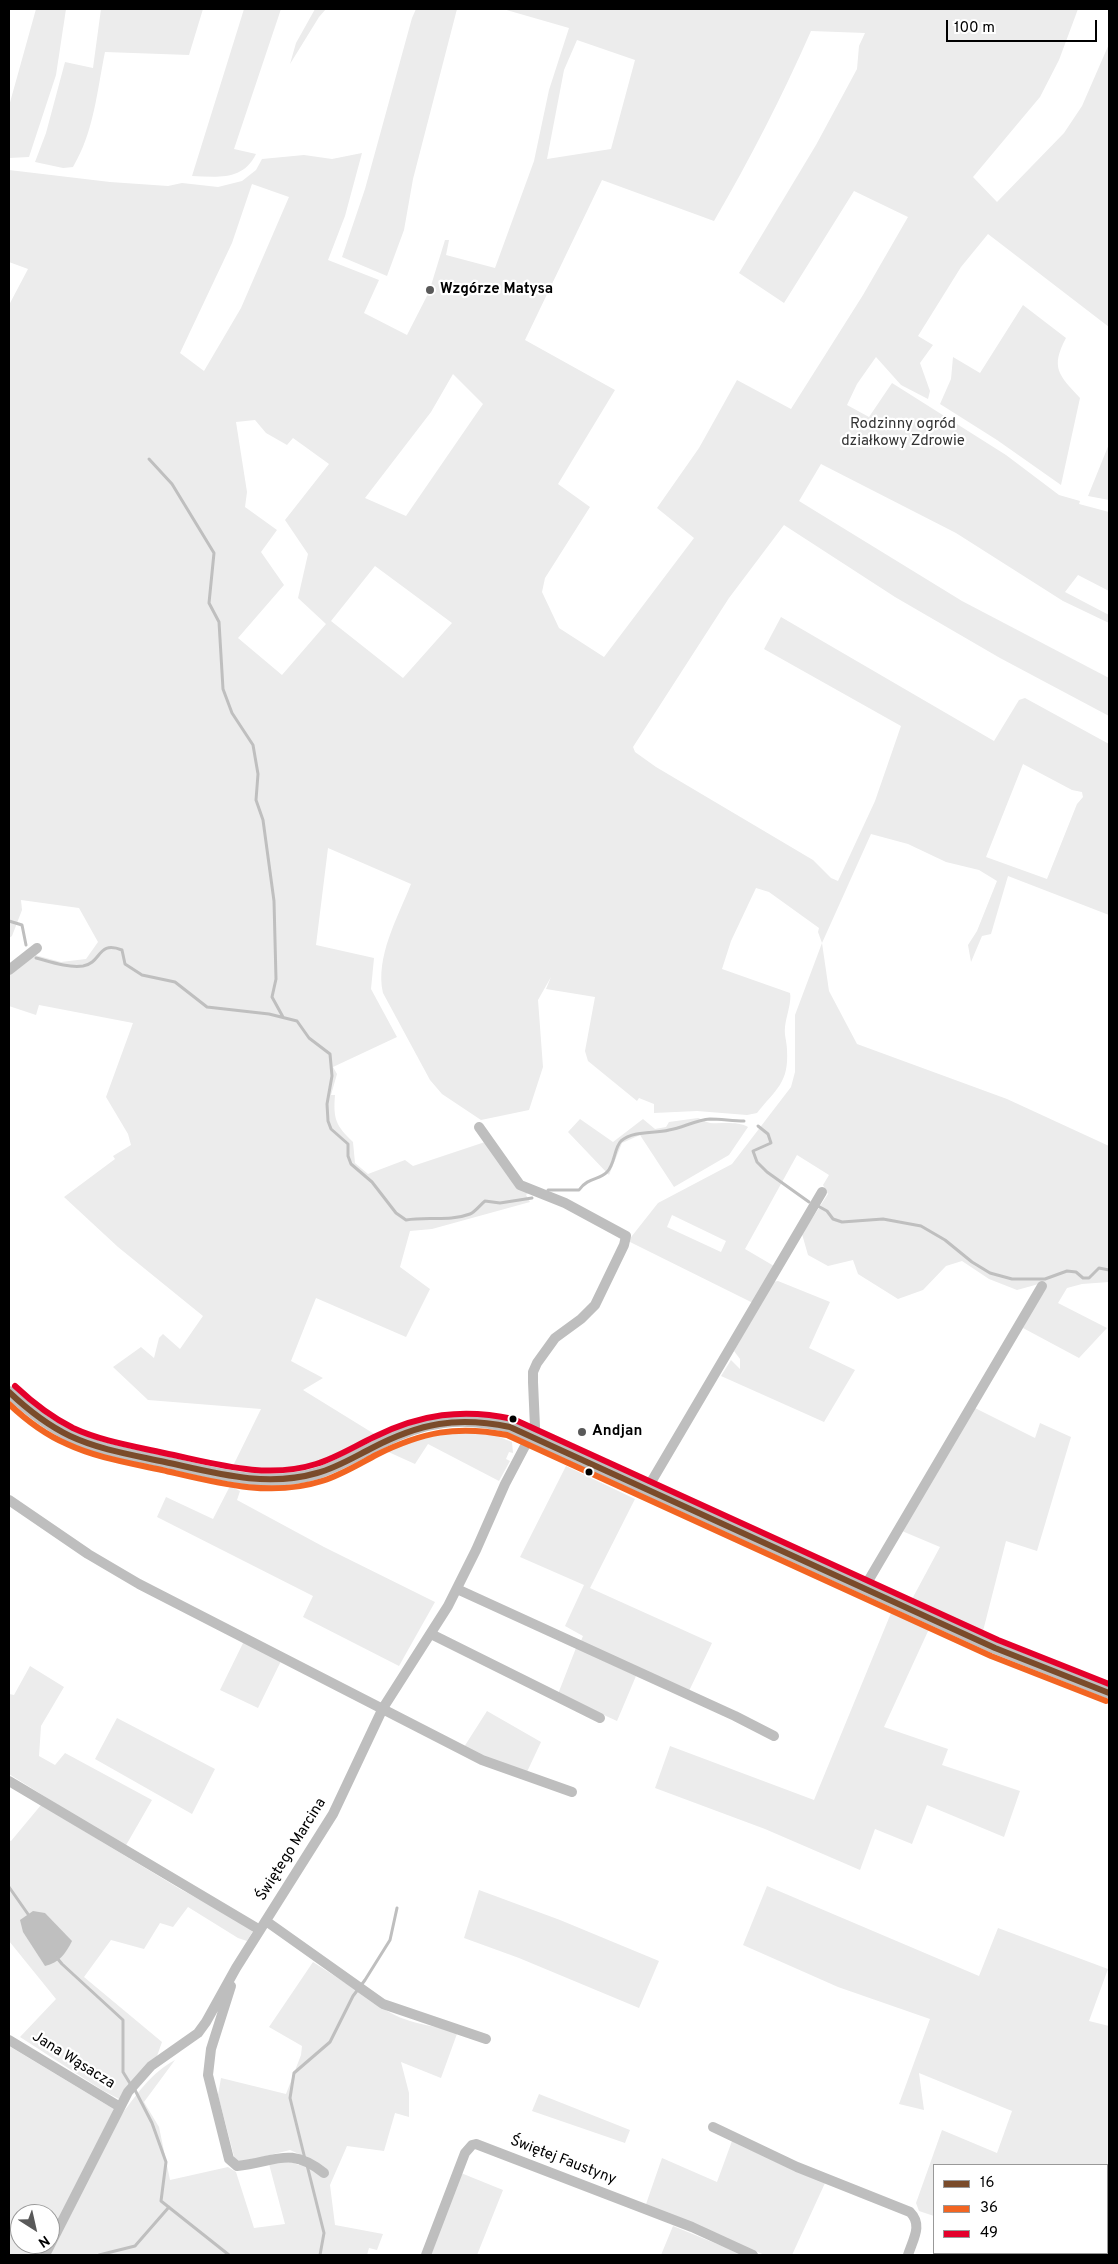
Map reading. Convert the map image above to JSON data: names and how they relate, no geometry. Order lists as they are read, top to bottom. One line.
{"streets":{"street":["Świętego Marcina","Jana Wąsacza","Świętej Faustyny"]},"crossings":[["Świętego Marcina","Jana Wąsacza"]],"parks":["Rodzinny ogród działkowy Zdrowie"],"places":["Wzgórze Matysa","Andjan"],"lines":["transit line 49","transit line 16","transit line 36"],"legend":["16","36","49"],"scale_bar":"100 m","north":"bottom right"}
